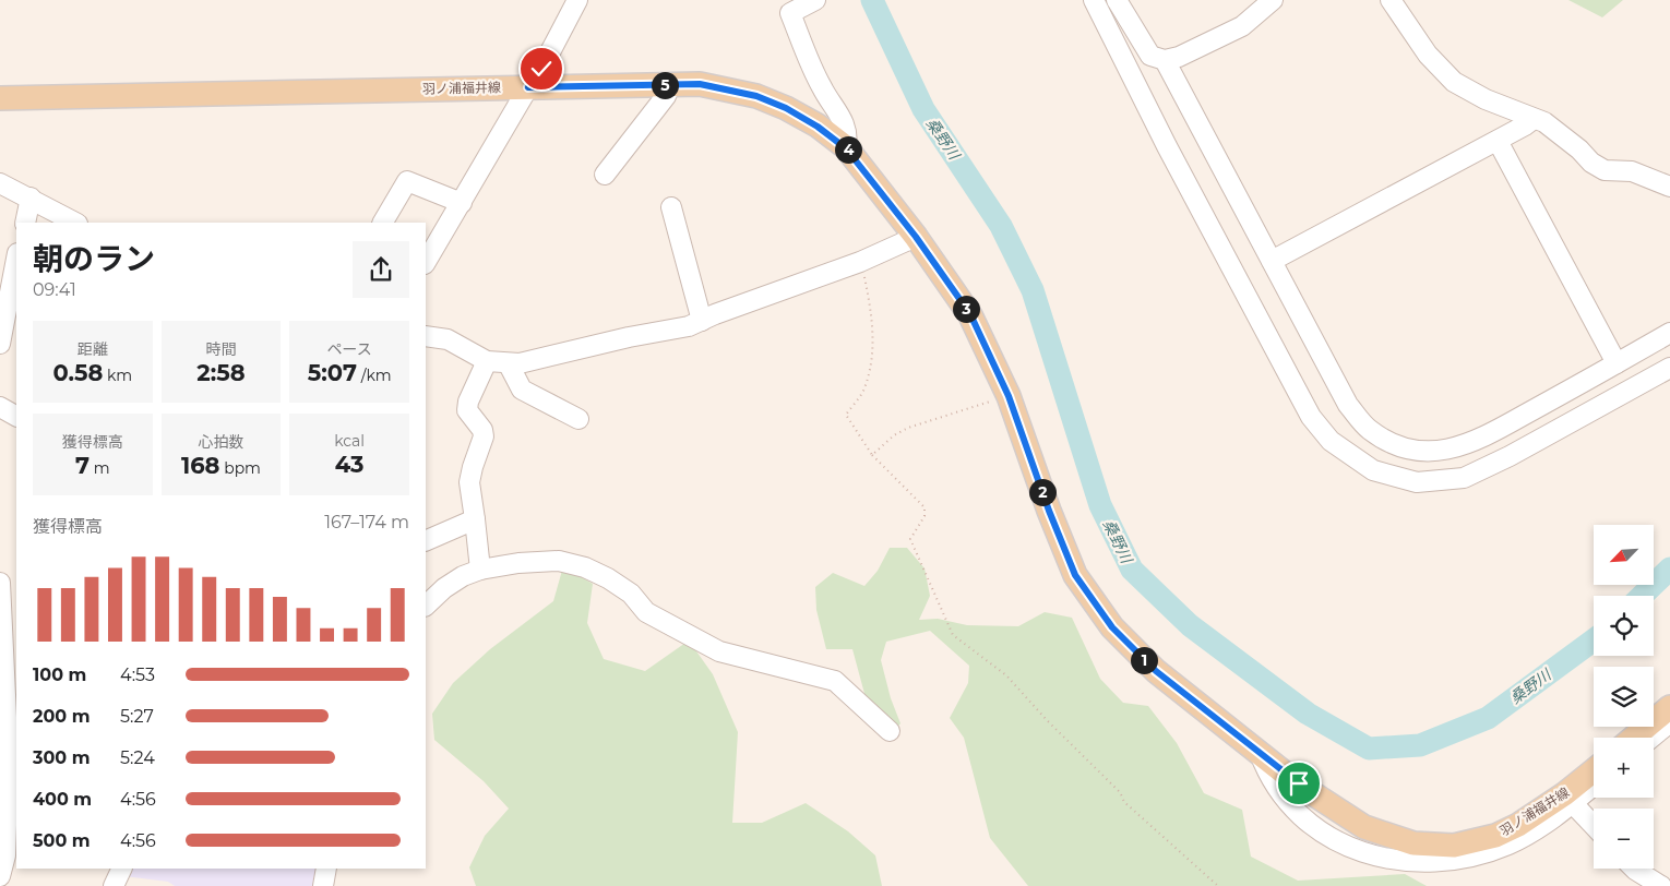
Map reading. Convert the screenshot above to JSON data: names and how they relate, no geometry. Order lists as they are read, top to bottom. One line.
{"streets":{"main road":["羽ノ浦福井線"]},"water":["桑野川"],"north":"bottom left","page":{"pins":["5","4","3","2","1"],"heading":["朝のラン","09:41"],"stats":[["距離","0.58 km"],["時間","2:58"],["ペース","5:07 /km"],["獲得標高","7 m"],["心拍数","168 bpm"],["kcal","43"]],"chart":["獲得標高","167–174 m"],"map_buttons":["+","−"],"list":[{"name":"100 m","note":"4:53"},{"name":"200 m","note":"5:27"},{"name":"300 m","note":"5:24"},{"name":"400 m","note":"4:56"},{"name":"500 m","note":"4:56"}]}}
